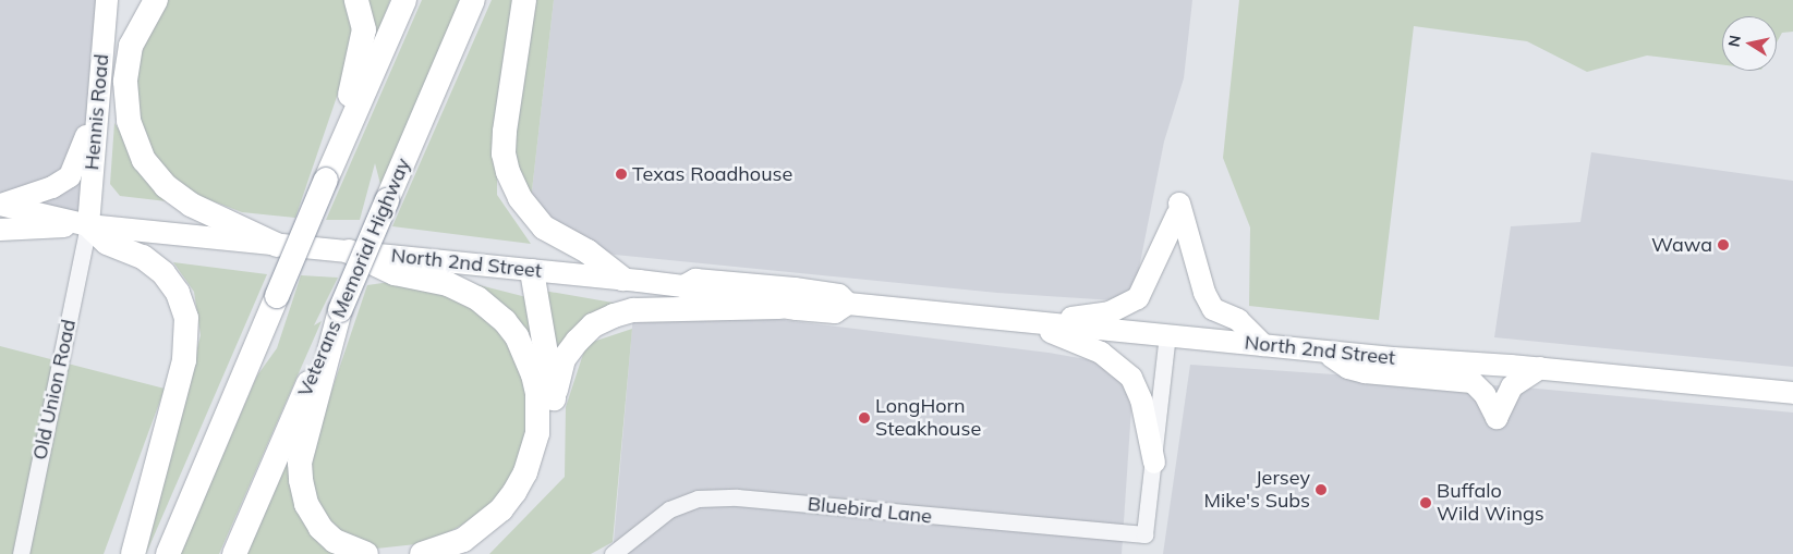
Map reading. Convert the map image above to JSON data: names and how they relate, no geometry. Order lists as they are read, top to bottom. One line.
{"streets":{"highway":["Veterans Memorial Highway"],"main road":["Hennis Road","North 2nd Street"],"street":["Old Union Road","Bluebird Lane"]},"crossings":[["Hennis Road","North 2nd Street"],["Hennis Road","Old Union Road"],["North 2nd Street","Old Union Road"]],"places":["Texas Roadhouse","Wawa","LongHorn Steakhouse","Jersey Mike's Subs","Buffalo Wild Wings"],"north":"left"}
